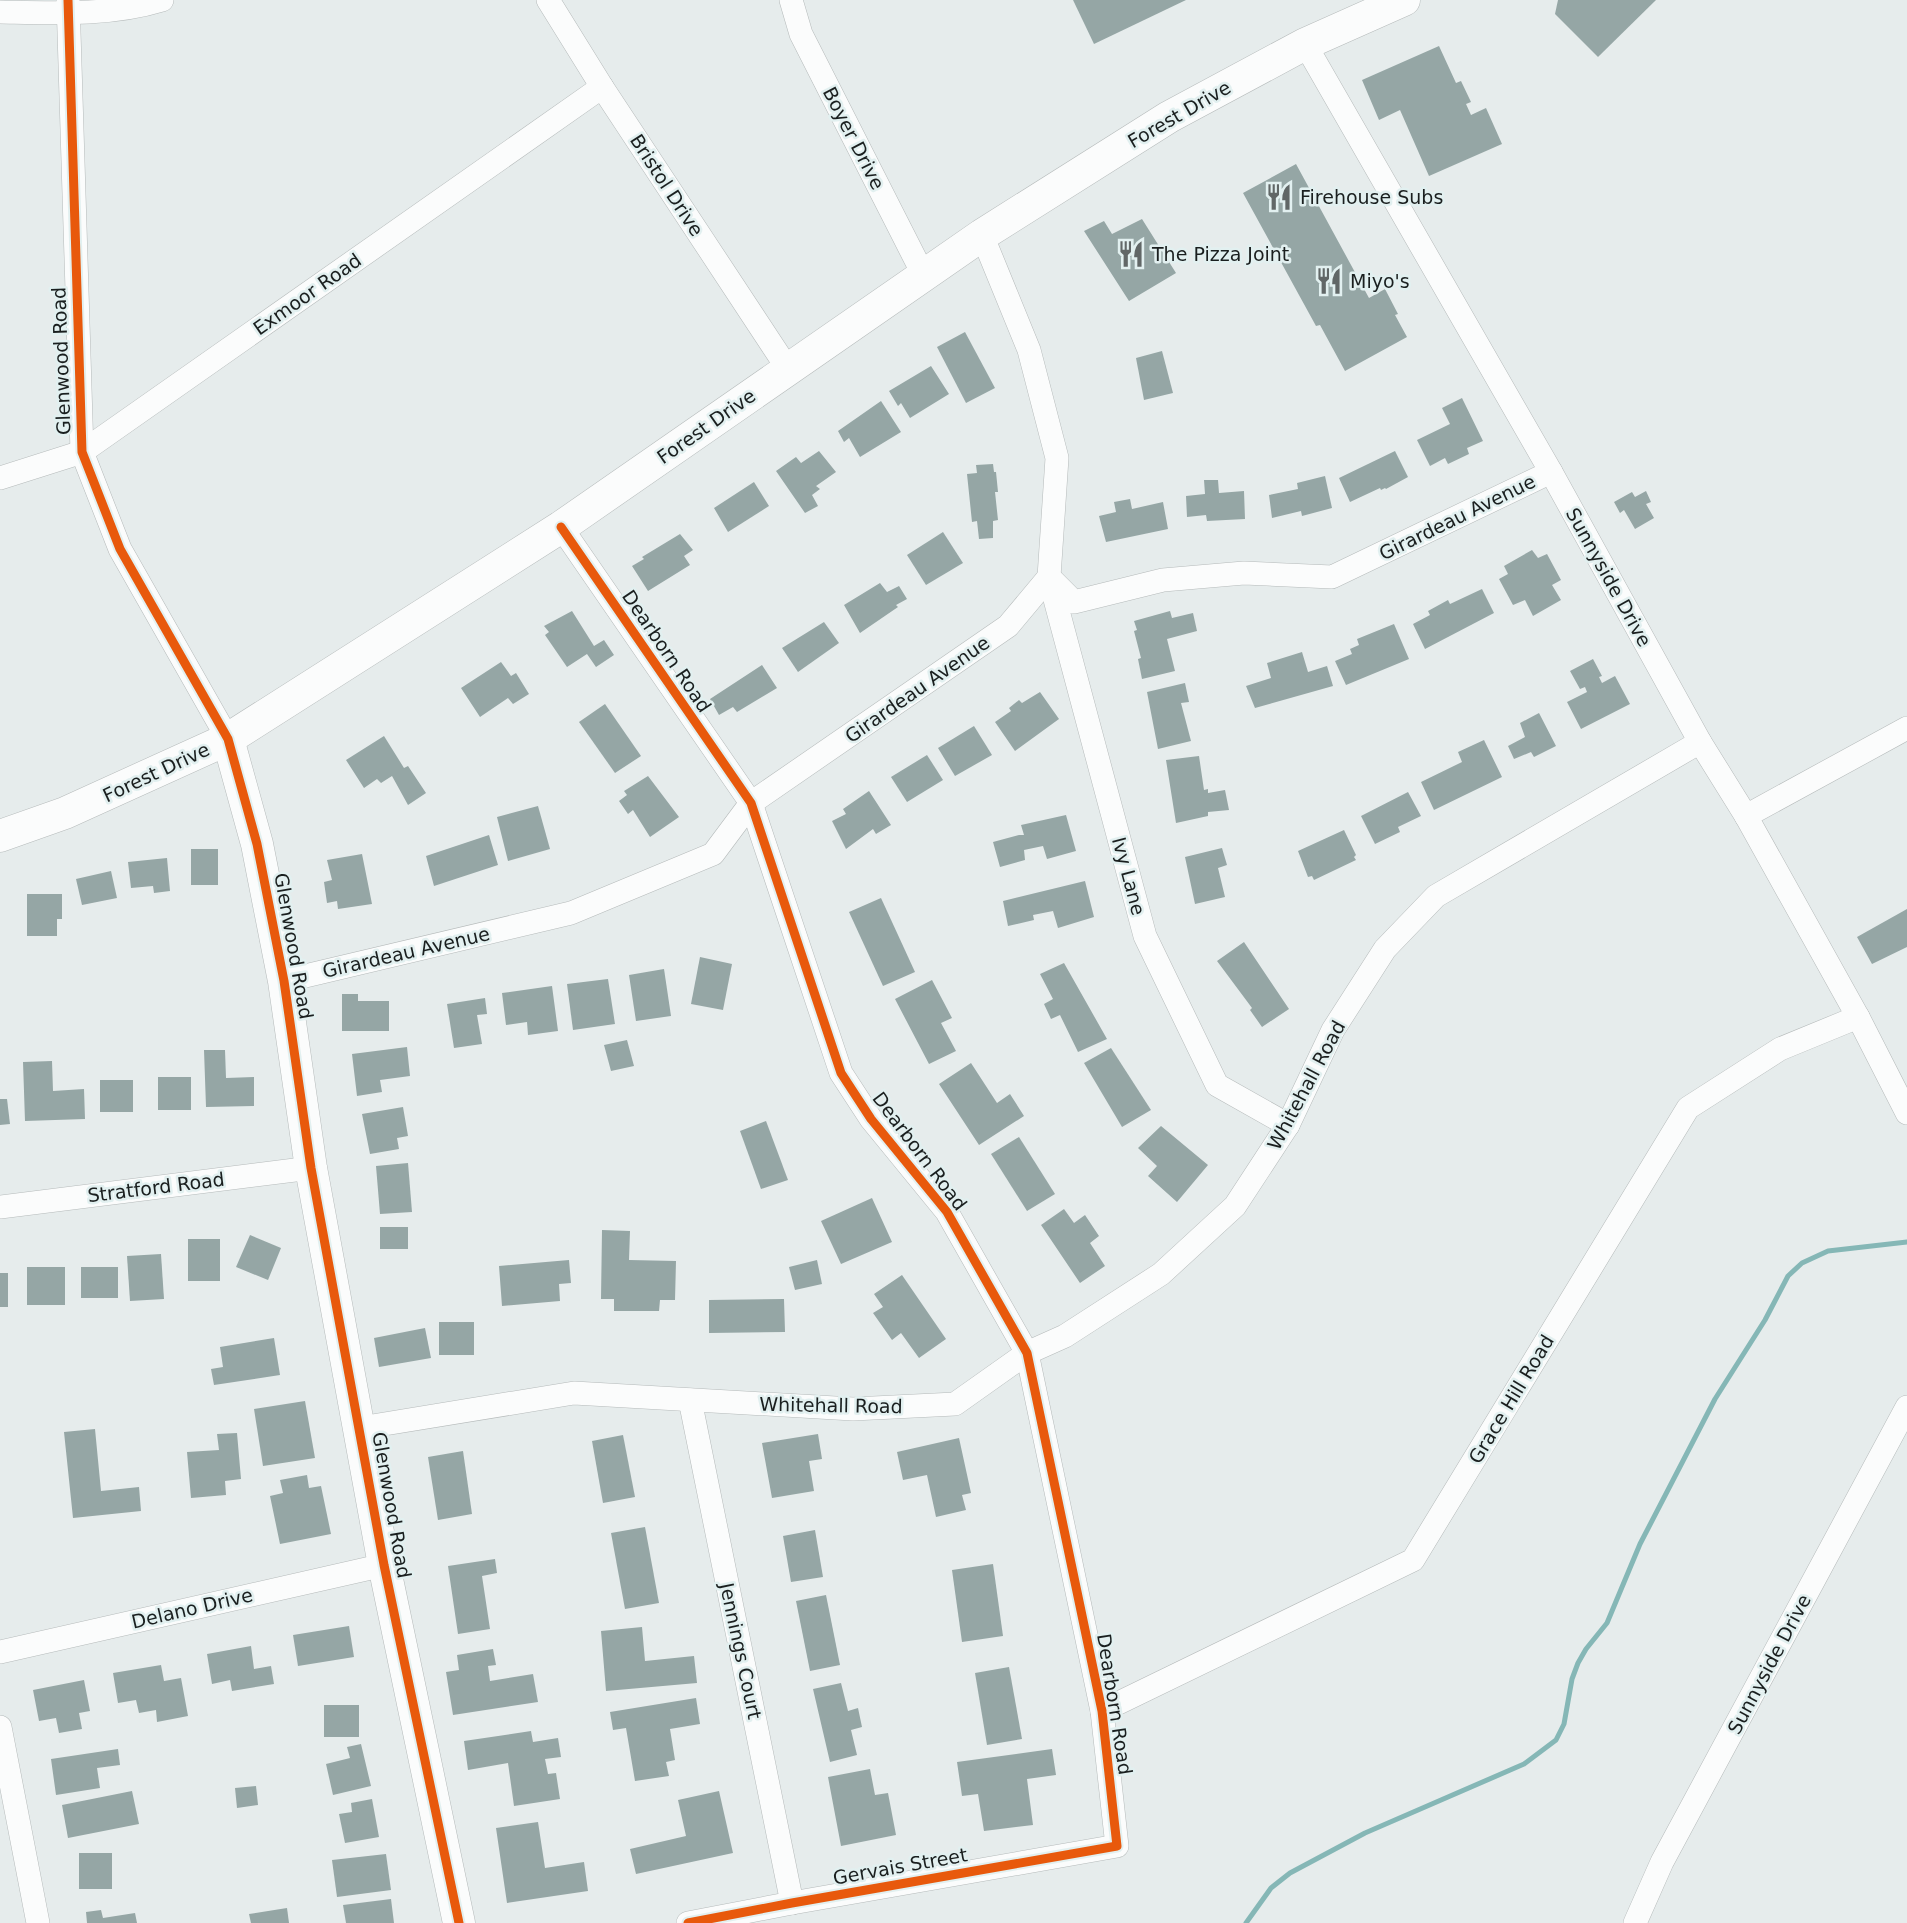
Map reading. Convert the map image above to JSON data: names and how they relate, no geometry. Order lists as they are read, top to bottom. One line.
{"streets":{"main road":["Forest Drive","Glenwood Road"],"street":["Boyer Drive","Bristol Drive","Exmoor Road","Girardeau Avenue","Sunnyside Drive","Dearborn Road","Ivy Lane","Whitehall Road","Stratford Road","Grace Hill Road","Delano Drive","Jennings Court","Gervais Street"]},"crossings":[["Forest Drive","Boyer Drive"],["Forest Drive","Bristol Drive"],["Forest Drive","Glenwood Road"],["Forest Drive","Sunnyside Drive"],["Forest Drive","Dearborn Road"],["Forest Drive","Ivy Lane"],["Bristol Drive","Exmoor Road"],["Exmoor Road","Glenwood Road"],["Glenwood Road","Girardeau Avenue"],["Glenwood Road","Whitehall Road"],["Glenwood Road","Stratford Road"],["Glenwood Road","Delano Drive"],["Girardeau Avenue","Sunnyside Drive"],["Girardeau Avenue","Dearborn Road"],["Girardeau Avenue","Ivy Lane"],["Sunnyside Drive","Whitehall Road"],["Sunnyside Drive","Grace Hill Road"],["Dearborn Road","Whitehall Road"],["Dearborn Road","Grace Hill Road"],["Dearborn Road","Gervais Street"],["Ivy Lane","Whitehall Road"],["Whitehall Road","Jennings Court"],["Jennings Court","Gervais Street"]],"places":{"restaurant":["Firehouse Subs","The Pizza Joint","Miyo's"]}}
